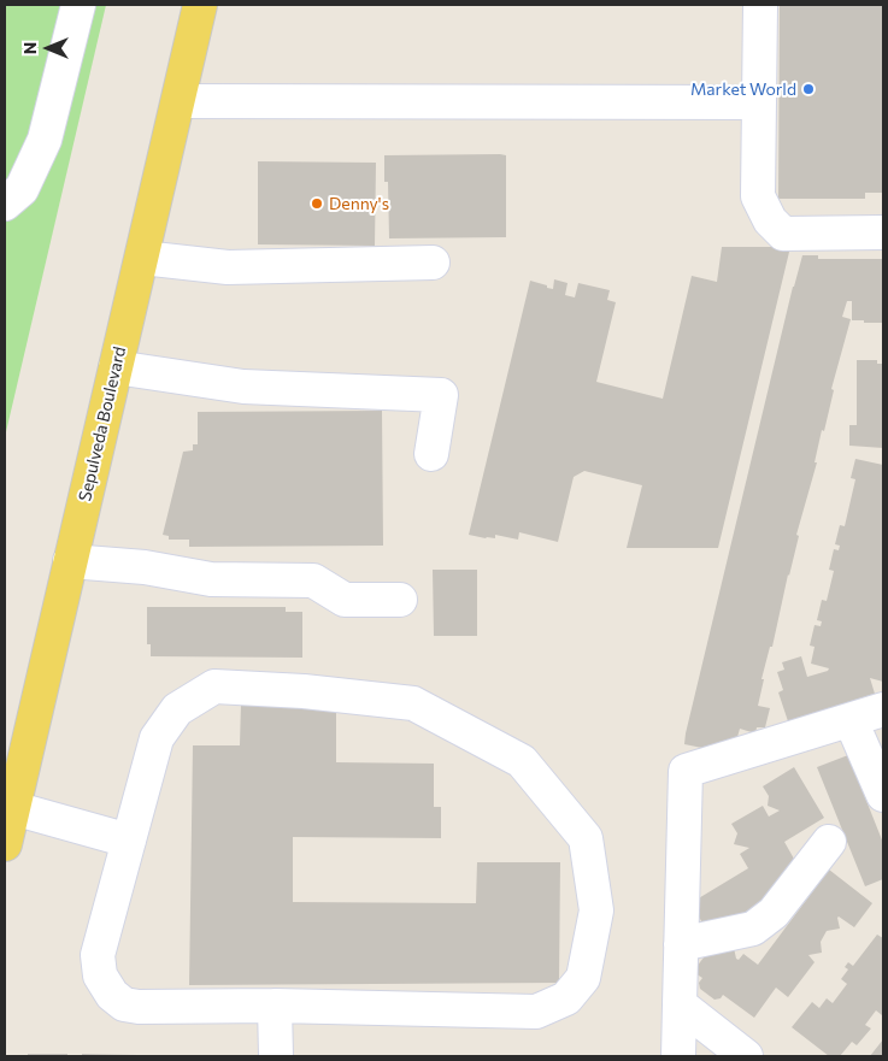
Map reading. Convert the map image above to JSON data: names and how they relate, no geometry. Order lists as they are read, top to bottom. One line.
{"streets":{"main road":["Sepulveda Boulevard"]},"places":["Market World","Denny's"],"north":"left"}
